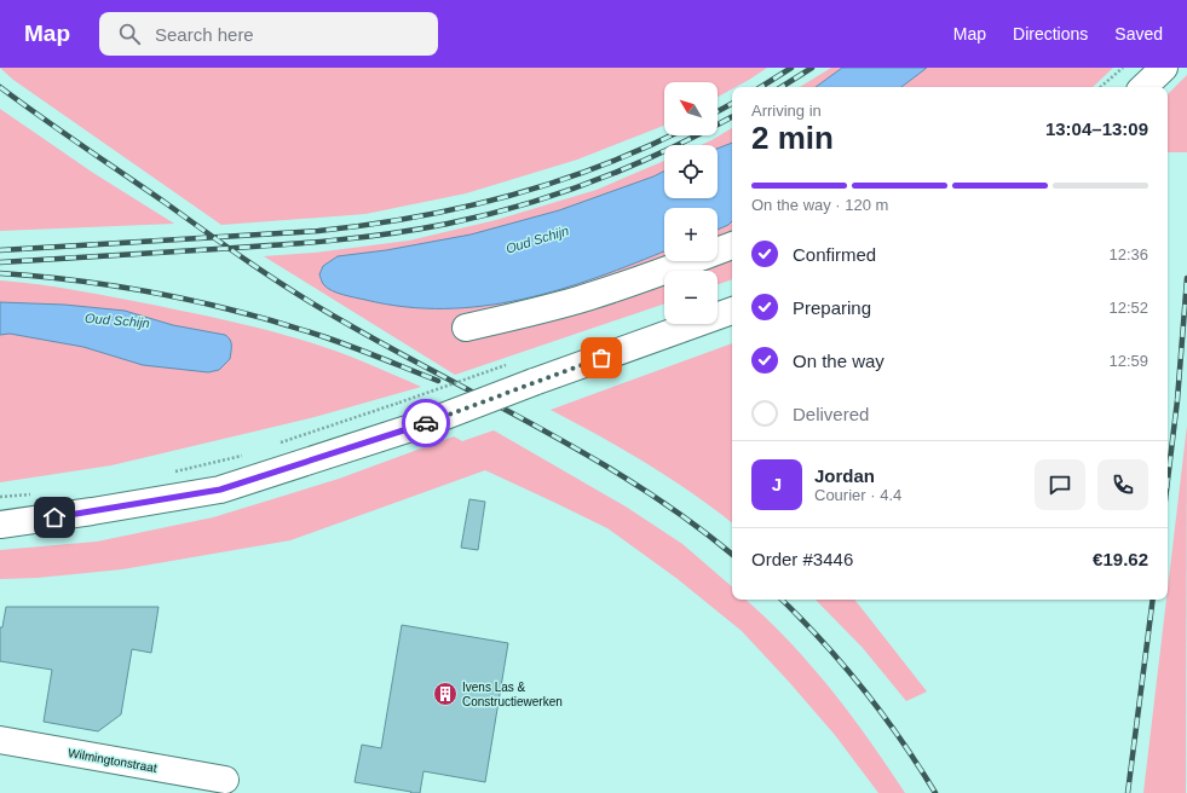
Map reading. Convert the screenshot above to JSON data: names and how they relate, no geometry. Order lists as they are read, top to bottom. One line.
{"streets":{"main road":["Wilmingtonstraat"]},"water":["Oud Schijn"],"places":{"building":["Ivens Las & Constructiewerken"]},"north":"top left","page":{"header":"Map","search":"Search here","nav":["Map","Directions","Saved"],"map_buttons":["+","−"],"heading":["2 min","Arriving in","13:04–13:09"],"panel":["Jordan","Courier · 4.4","Order #3446","€19.62"],"bar":"On the way · 120 m","list":[["Confirmed","12:36"],["Preparing","12:52"],["On the way","12:59"],"Delivered"],"round":"J"}}
